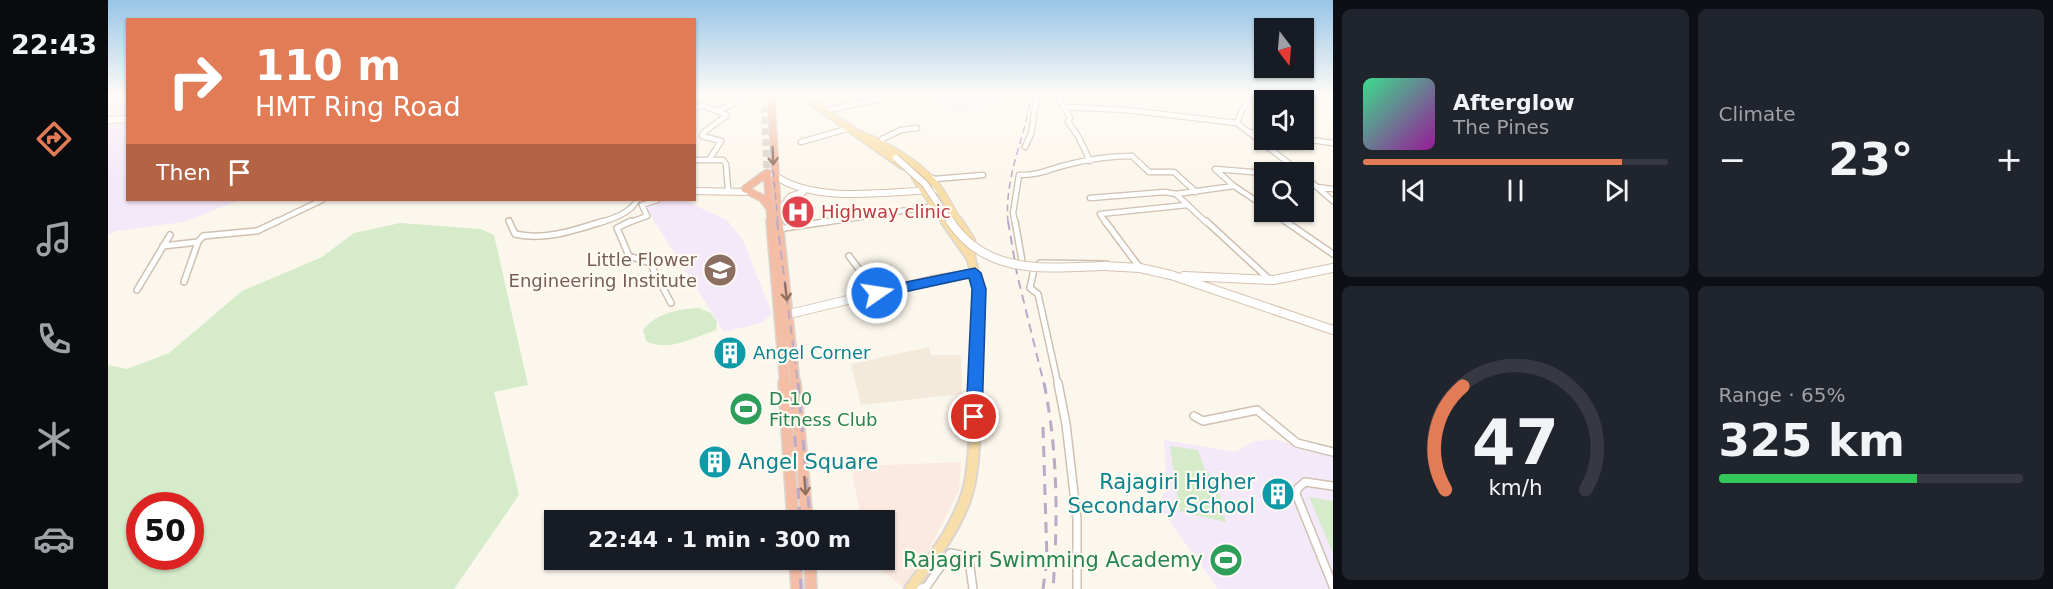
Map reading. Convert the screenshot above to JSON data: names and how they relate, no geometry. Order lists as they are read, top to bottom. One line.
{"places":{"hospital":["Highway clinic"],"school or university":["Little Flower Engineering Institute"],"building":["Angel Corner","Angel Square","Rajagiri Higher Secondary School"],"sports":["D-10 Fitness Club","Rajagiri Swimming Academy"]},"north":"bottom","page":{"tabs":"22:43","tile":["Climate",["Range · 65%","325 km"]],"turn":["110 m","HMT Ring Road"],"song":["Afterglow","The Pines"],"heat":["−","23°","+"],"then":"Then","limit":"50","trip":"22:44 · 1 min · 300 m","gauge":["47","km/h"]}}
